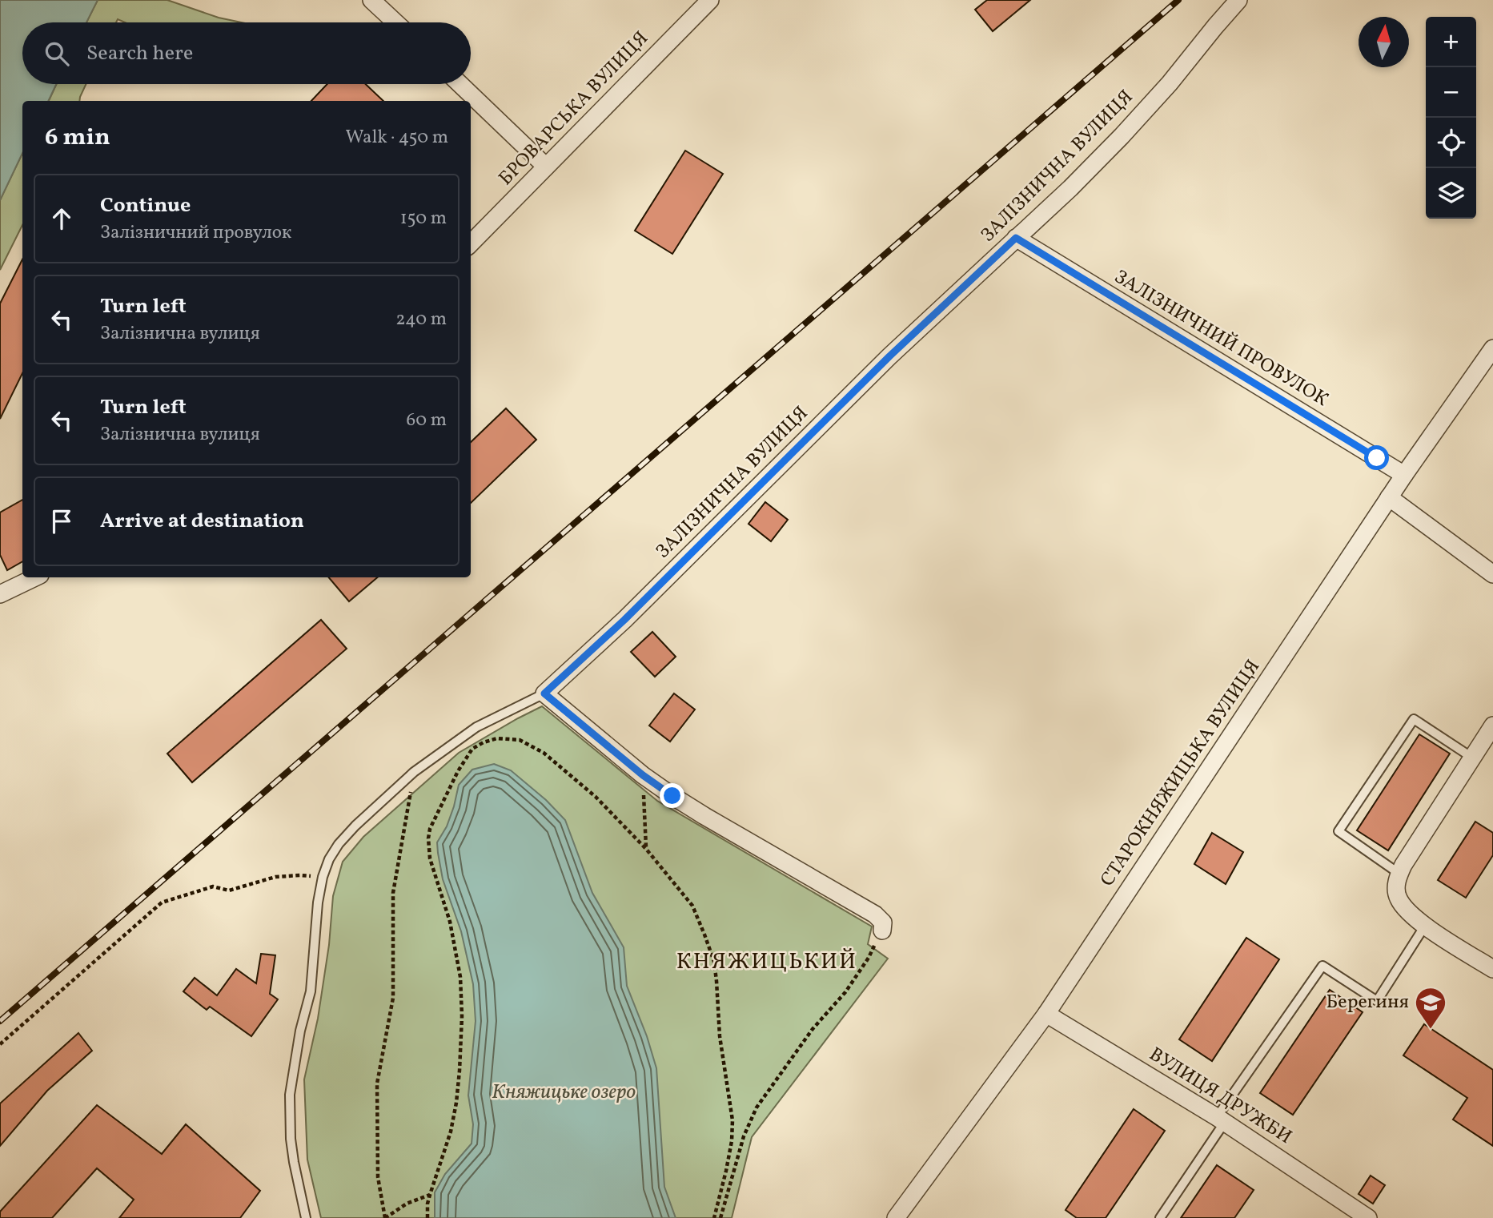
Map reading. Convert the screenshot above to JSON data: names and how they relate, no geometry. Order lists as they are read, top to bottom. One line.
{"streets":{"street":["БРОВАРСЬКА ВУЛИЦЯ","ЗАЛІЗНИЧНА ВУЛИЦЯ","ЗАЛІЗНИЧНИЙ ПРОВУЛОК","СТАРОКНЯЖИЦЬКА ВУЛИЦЯ","ВУЛИЦЯ ДРУЖБИ"]},"crossings":[["ЗАЛІЗНИЧНА ВУЛИЦЯ","ЗАЛІЗНИЧНИЙ ПРОВУЛОК"],["ЗАЛІЗНИЧНИЙ ПРОВУЛОК","СТАРОКНЯЖИЦЬКА ВУЛИЦЯ"],["СТАРОКНЯЖИЦЬКА ВУЛИЦЯ","ВУЛИЦЯ ДРУЖБИ"]],"districts":["КНЯЖИЦЬКИЙ"],"water":["Княжицьке озеро"],"places":{"school or university":["Берегиня"]},"north":"top","page":{"map_buttons":["+","−"],"search":"Search here","heading":["6 min","Walk · 450 m"],"list":[["Continue","Залізничний провулок","150 m"],["Turn left","Залізнична вулиця","240 m"],["Turn left","Залізнична вулиця","60 m"],"Arrive at destination"]}}
